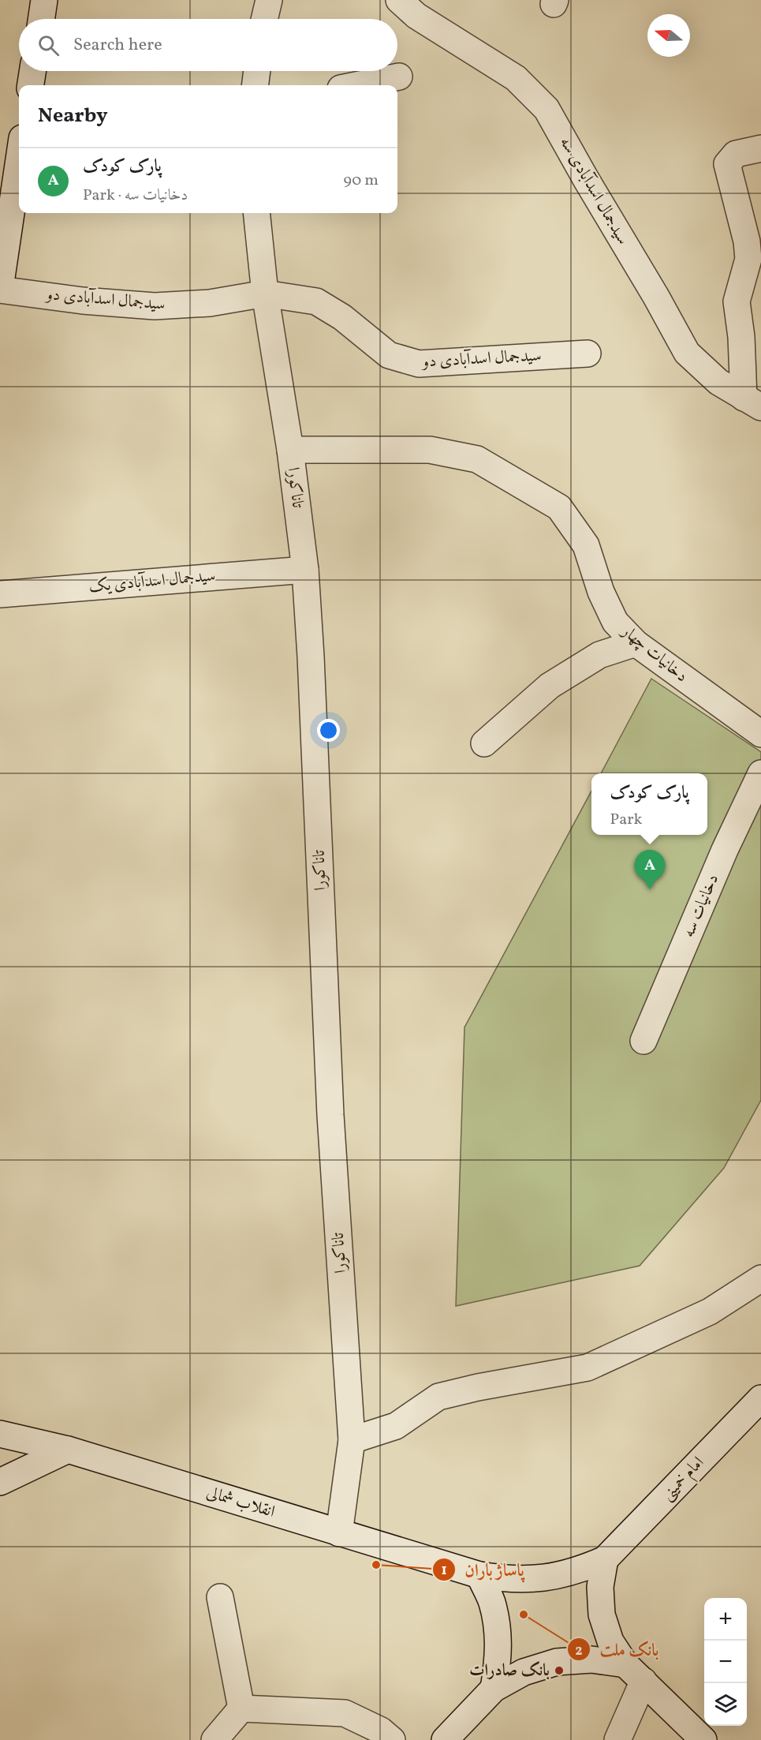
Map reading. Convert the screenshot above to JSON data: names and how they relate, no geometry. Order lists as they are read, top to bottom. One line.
{"streets":{"street":["سیدجمال اسدآبادی سه","سیدجمال اسدآبادی دو","تاناکورا","سیدجمال اسدآبادی یک","دخانیات چهار","دخانیات سه","امام خمینی","انقلاب شمالی"]},"crossings":[["سیدجمال اسدآبادی دو","تاناکورا"],["تاناکورا","سیدجمال اسدآبادی یک"],["تاناکورا","دخانیات چهار"],["تاناکورا","انقلاب شمالی"],["امام خمینی","انقلاب شمالی"]],"places":["پاساژ باران","بانک ملت","بانک صادرات"],"north":"left","page":{"search":"Search here","heading":"Nearby","list":[{"mark":"A","name":"پارک کودک","note":"Park · دخانیات سه","value":"90 m"}],"popup":["پارک کودک","Park"],"pins":"A","map_buttons":["+","−"]}}
